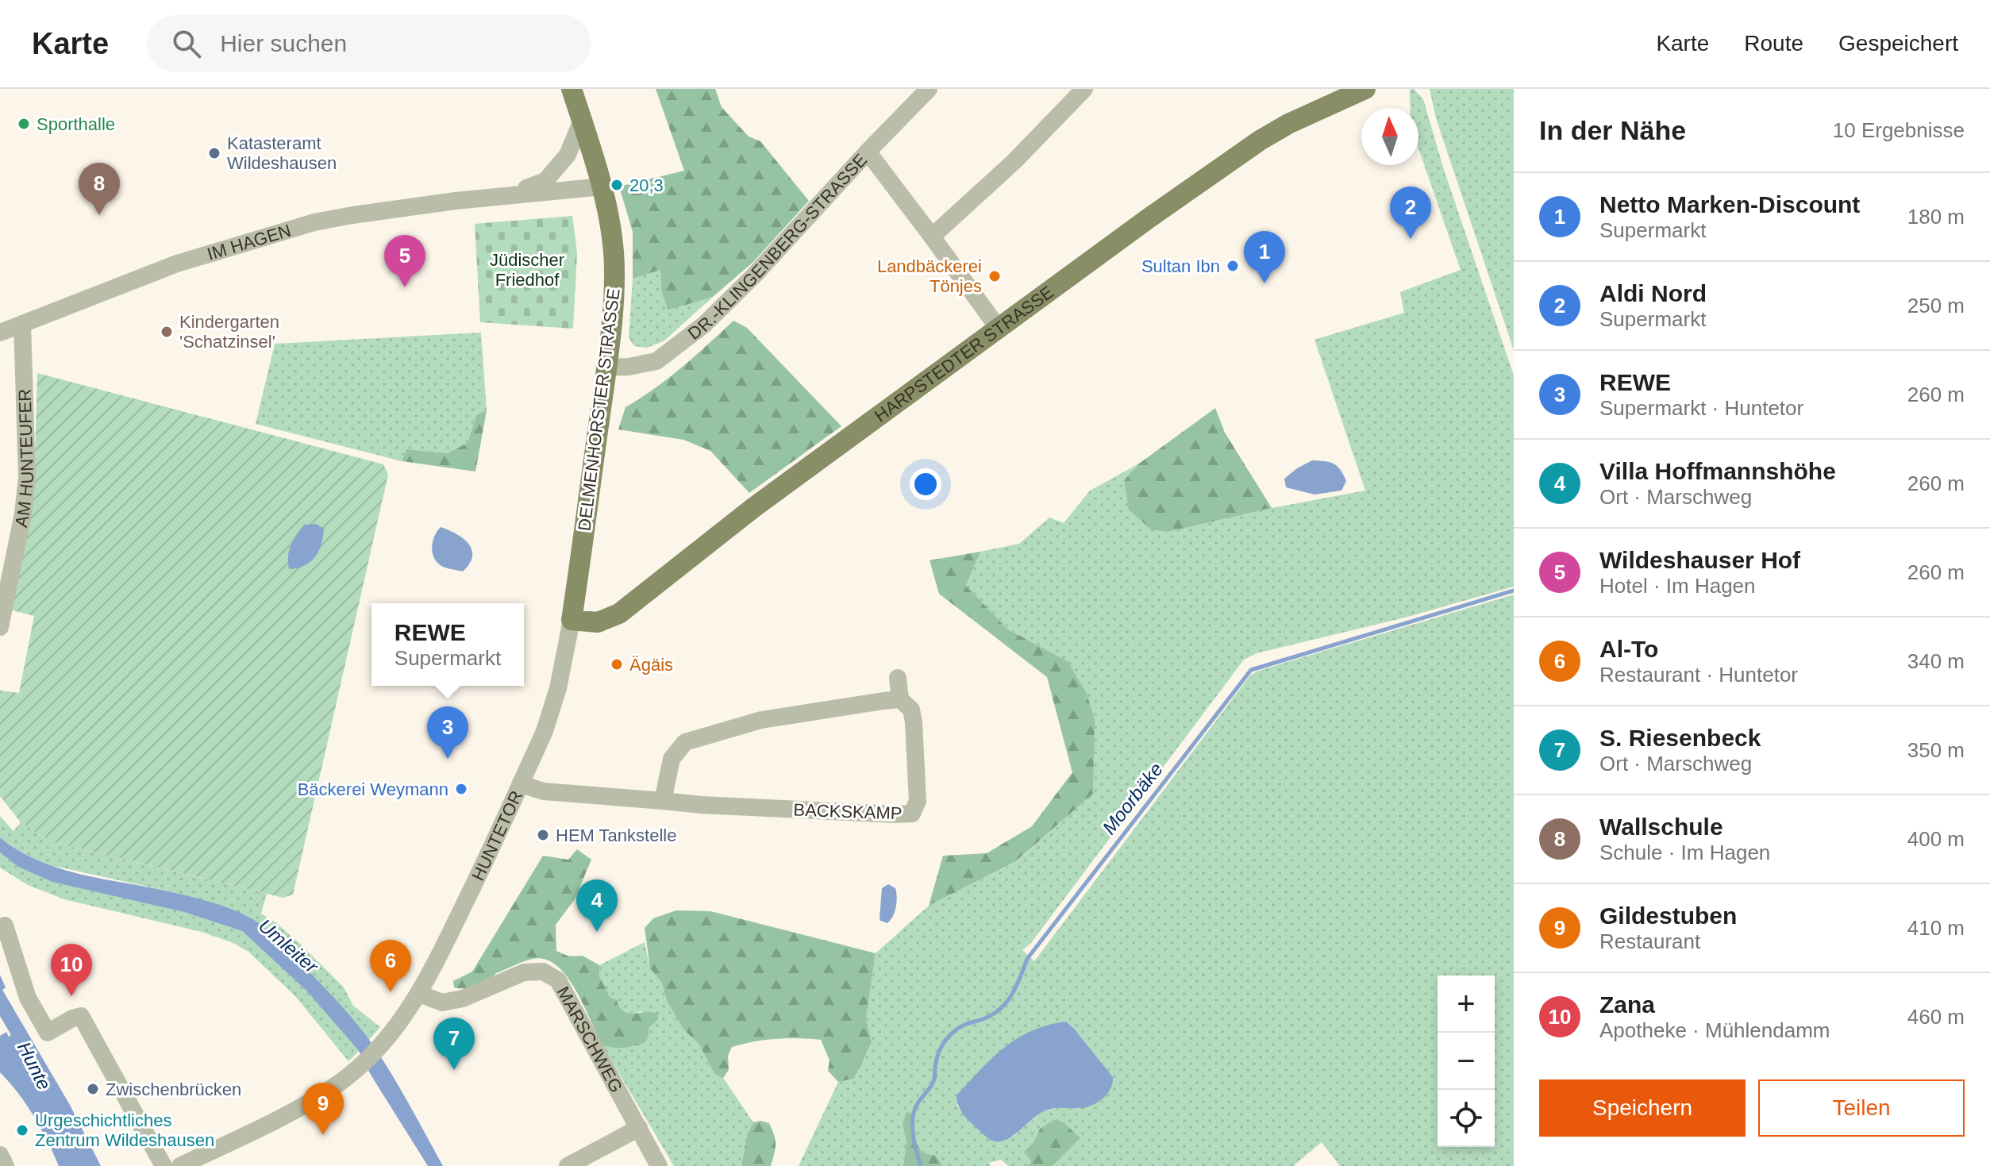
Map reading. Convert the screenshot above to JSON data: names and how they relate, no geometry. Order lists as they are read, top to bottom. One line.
{"streets":{"main road":["HARPSTEDTER STRASSE","DELMENHORSTER STRASSE"],"street":["IM HAGEN","DR.-KLINGENBERG-STRASSE","AM HUNTEUFER","BACKSKAMP","HUNTETOR","MARSCHWEG"]},"crossings":[["IM HAGEN","DELMENHORSTER STRASSE"],["IM HAGEN","AM HUNTEUFER"],["DR.-KLINGENBERG-STRASSE","DELMENHORSTER STRASSE"],["HARPSTEDTER STRASSE","DELMENHORSTER STRASSE"],["HARPSTEDTER STRASSE","HUNTETOR"],["DELMENHORSTER STRASSE","HUNTETOR"],["BACKSKAMP","HUNTETOR"],["HUNTETOR","MARSCHWEG"]],"water":["Moorbäke","Umleiter","Hunte"],"parks":["Jüdischer Friedhof"],"places":["Sporthalle","Katasteramt Wildeshausen","20,3","Sultan Ibn","Landbäckerei Tönjes","Kindergarten 'Schatzinsel'","Ägäis","Bäckerei Weymann","HEM Tankstelle","Zwischenbrücken","Urgeschichtliches Zentrum Wildeshausen"],"north":"top","page":{"header":"Karte","search":"Hier suchen","nav":["Karte","Route","Gespeichert"],"heading":["In der Nähe","10 Ergebnisse"],"pins":["8","2","1","5","3","4","6","10","7","9"],"list":[{"mark":"1","name":"Netto Marken-Discount","note":"Supermarkt","value":"180 m"},{"mark":"2","name":"Aldi Nord","note":"Supermarkt","value":"250 m"},{"mark":"3","name":"REWE","note":"Supermarkt · Huntetor","value":"260 m"},{"mark":"4","name":"Villa Hoffmannshöhe","note":"Ort · Marschweg","value":"260 m"},{"mark":"5","name":"Wildeshauser Hof","note":"Hotel · Im Hagen","value":"260 m"},{"mark":"6","name":"Al-To","note":"Restaurant · Huntetor","value":"340 m"},{"mark":"7","name":"S. Riesenbeck","note":"Ort · Marschweg","value":"350 m"},{"mark":"8","name":"Wallschule","note":"Schule · Im Hagen","value":"400 m"},{"mark":"9","name":"Gildestuben","note":"Restaurant","value":"410 m"},{"mark":"10","name":"Zana","note":"Apotheke · Mühlendamm","value":"460 m"}],"popup":["REWE","Supermarkt"],"map_buttons":["+","−"],"buttons":["Speichern","Teilen"]}}
